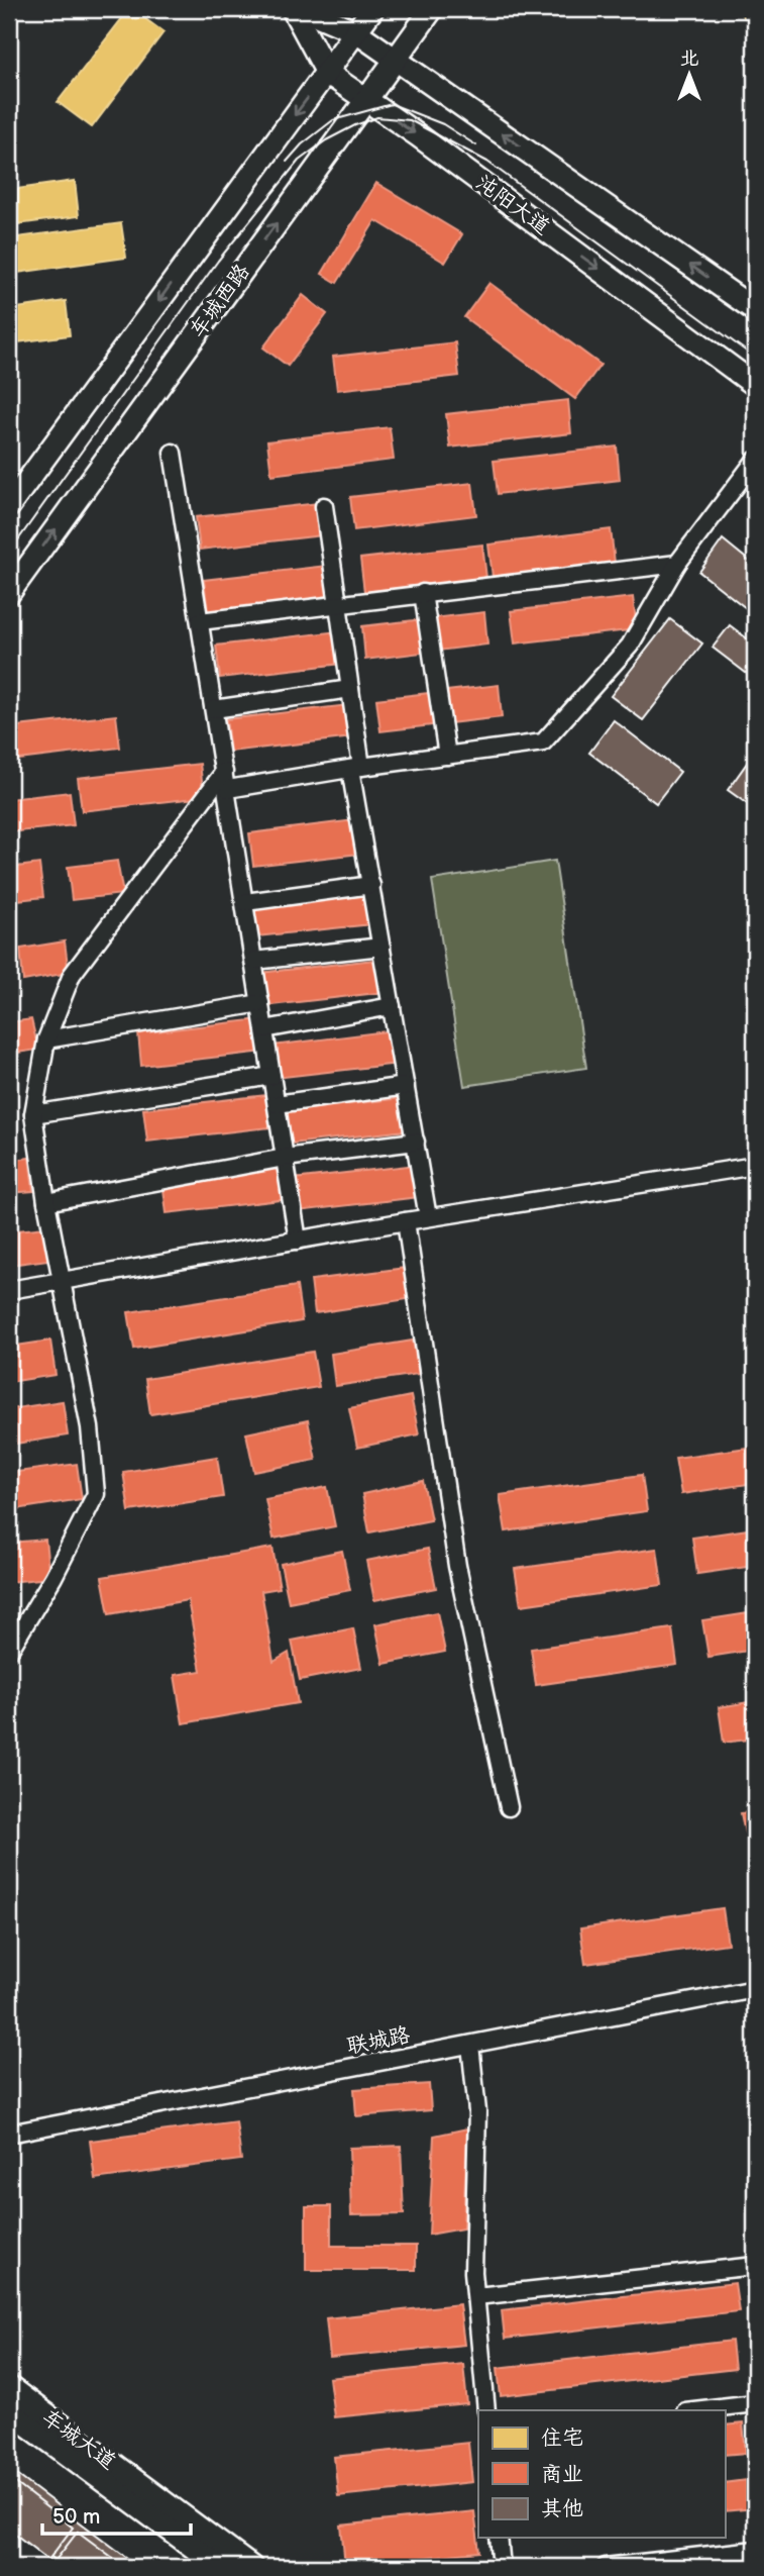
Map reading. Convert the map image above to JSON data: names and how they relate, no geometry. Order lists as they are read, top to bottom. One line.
{"streets":{"main road":["沌阳大道","车城西路","车城大道"],"street":["联城路"]},"crossings":[["沌阳大道","车城西路"]],"legend":["住宅","商业","其他"],"scale_bar":"50 m","north":"top"}
